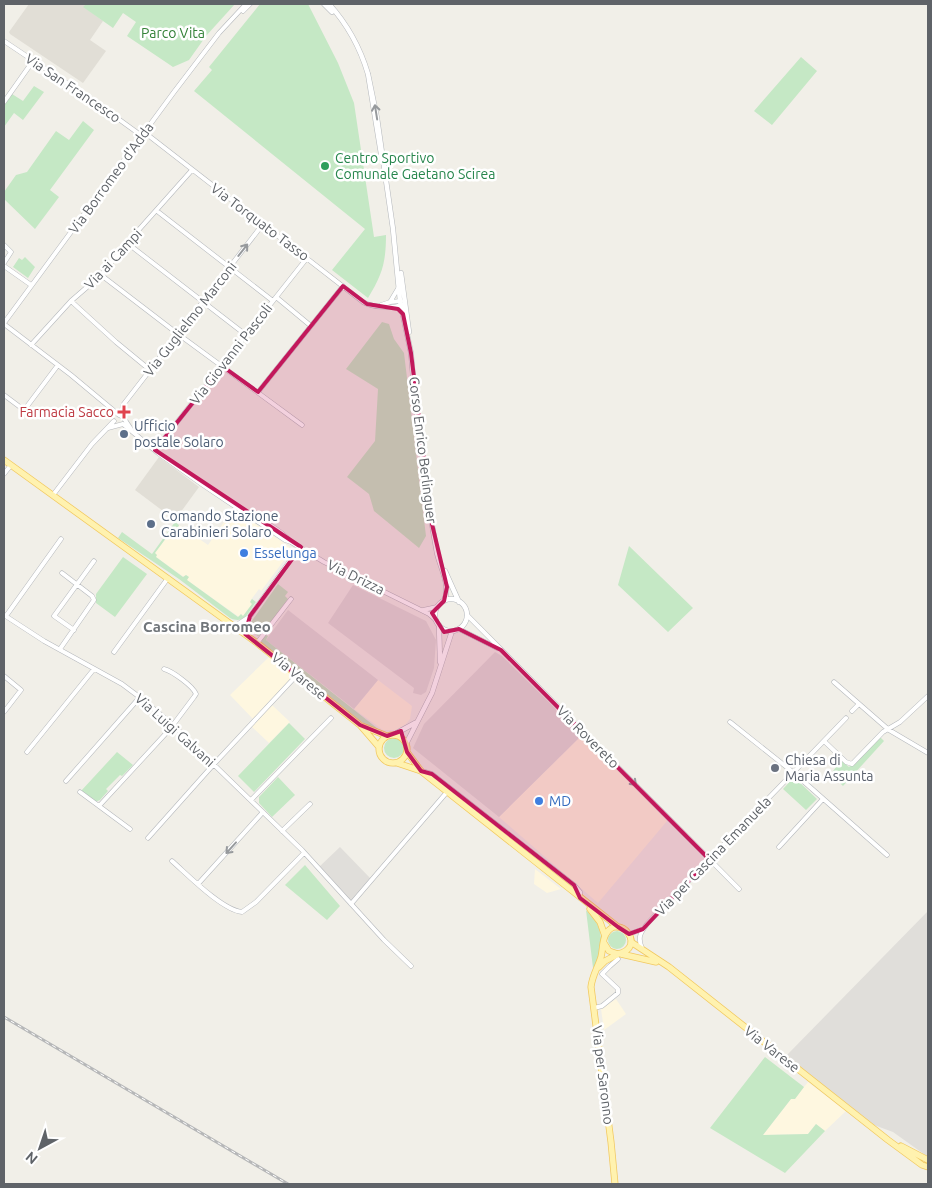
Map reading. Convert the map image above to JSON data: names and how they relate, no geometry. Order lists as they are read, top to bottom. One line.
{"streets":{"main road":["Via Varese","Via per Saronno"],"street":["Via San Francesco","Via Borromeo d'Adda","Via Torquato Tasso","Via ai Campi","Via Guglielmo Marconi","Via Giovanni Pascoli","Corso Enrico Berlinguer","Via Drizza","Via Luigi Galvani","Via Rovereto","Via per Cascina Emanuela"]},"crossings":[["Via San Francesco","Via Borromeo d'Adda"],["Via San Francesco","Via Torquato Tasso"],["Via Borromeo d'Adda","Via Torquato Tasso"],["Via Torquato Tasso","Via ai Campi"],["Via Torquato Tasso","Via Guglielmo Marconi"],["Via Torquato Tasso","Via Giovanni Pascoli"],["Via Torquato Tasso","Corso Enrico Berlinguer"],["Via Guglielmo Marconi","Via Drizza"],["Via Guglielmo Marconi","Via Varese"],["Via Giovanni Pascoli","Via Drizza"],["Corso Enrico Berlinguer","Via Drizza"],["Corso Enrico Berlinguer","Via Rovereto"],["Via Drizza","Via Rovereto"],["Via Varese","Via per Cascina Emanuela"],["Via Varese","Via per Saronno"],["Via Rovereto","Via per Cascina Emanuela"],["Via per Cascina Emanuela","Via per Saronno"]],"one_way":["Via Rovereto"],"districts":["Cascina Borromeo"],"parks":["Parco Vita"],"places":{"other":["Centro Sportivo Comunale Gaetano Scirea","Ufficio postale Solaro","Comando Stazione Carabinieri Solaro","Esselunga","Chiesa di Maria Assunta","MD"],"health":["Farmacia Sacco"]},"north":"bottom left"}
